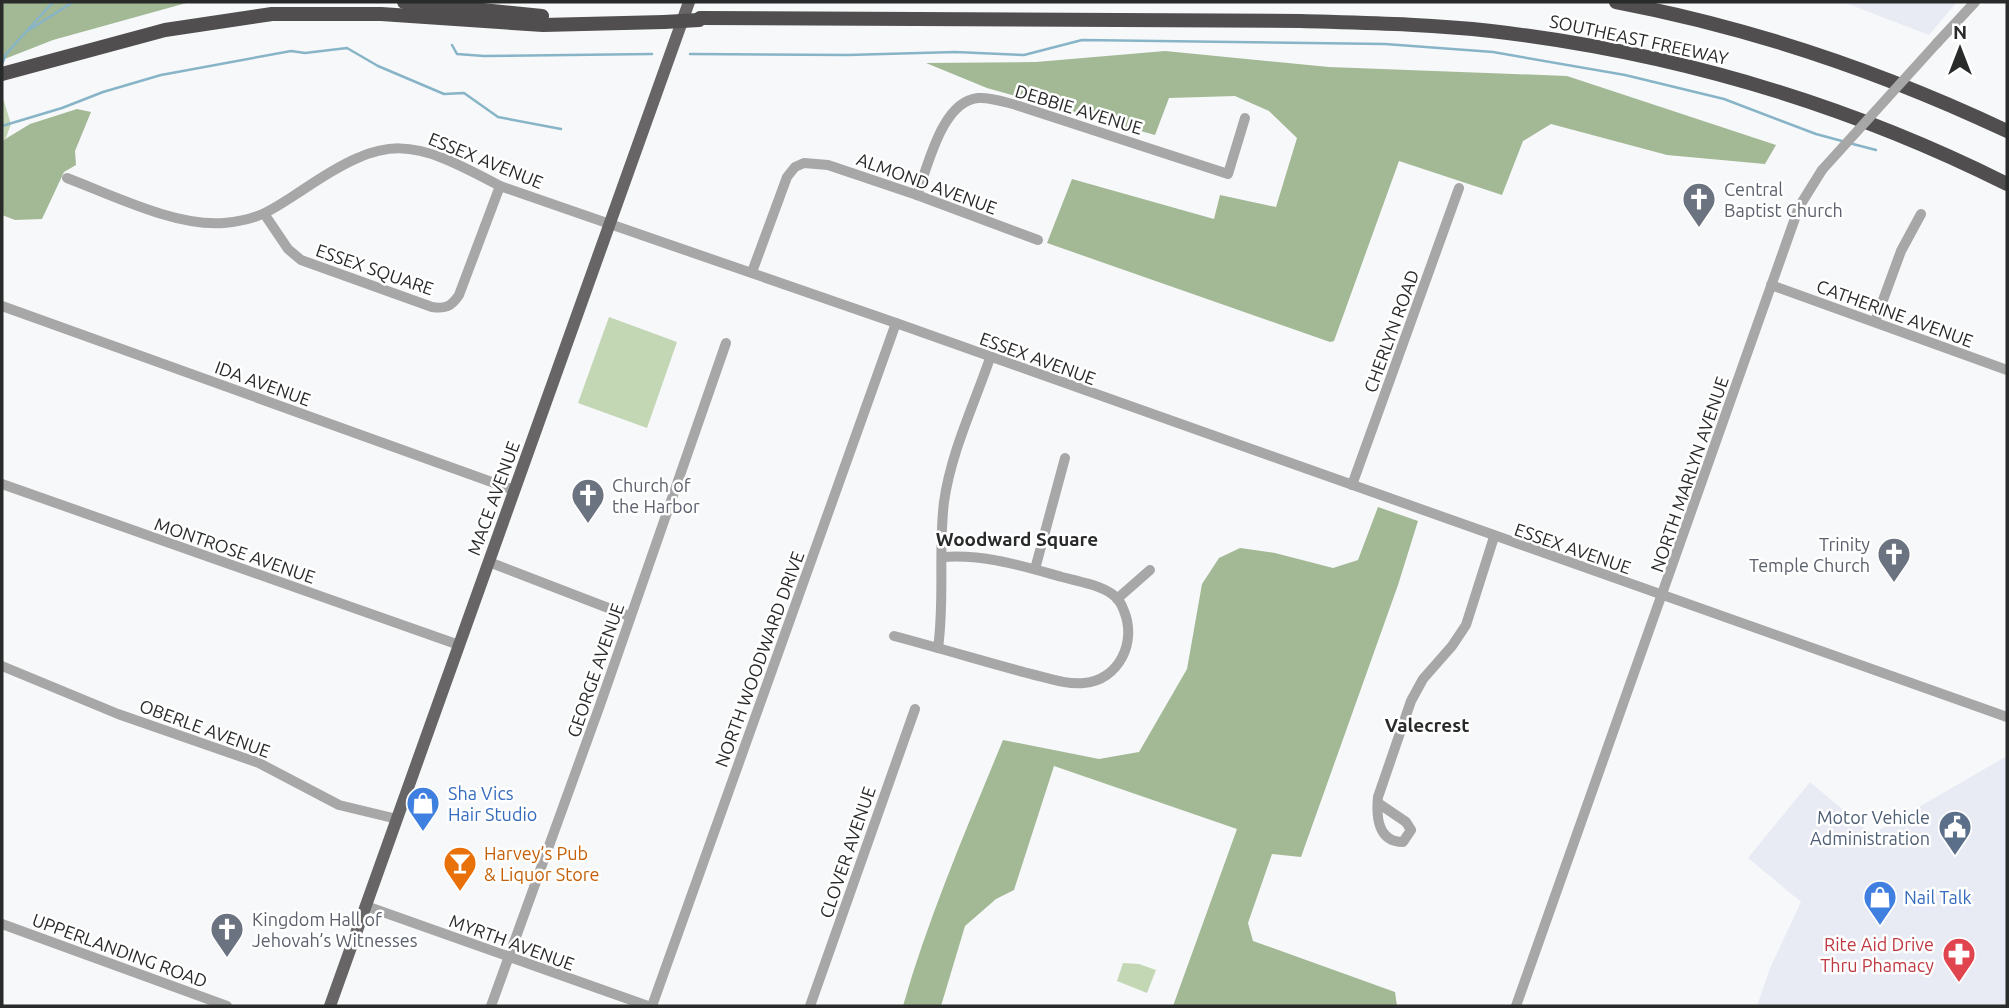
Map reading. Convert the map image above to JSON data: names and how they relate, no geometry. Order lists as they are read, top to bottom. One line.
{"streets":{"highway":["SOUTHEAST FREEWAY"],"main road":["MACE AVENUE"],"street":["DEBBIE AVENUE","ESSEX AVENUE","ALMOND AVENUE","ESSEX SQUARE","CATHERINE AVENUE","CHERLYN ROAD","IDA AVENUE","NORTH MARLYN AVENUE","MONTROSE AVENUE","NORTH WOODWARD DRIVE","GEORGE AVENUE","OBERLE AVENUE","CLOVER AVENUE","MYRTH AVENUE","UPPERLANDING ROAD"]},"crossings":[["DEBBIE AVENUE","ALMOND AVENUE"],["ESSEX AVENUE","ALMOND AVENUE"],["ESSEX AVENUE","ESSEX SQUARE"],["ESSEX AVENUE","CHERLYN ROAD"],["ESSEX AVENUE","NORTH MARLYN AVENUE"],["ESSEX AVENUE","MACE AVENUE"],["ESSEX AVENUE","NORTH WOODWARD DRIVE"],["CATHERINE AVENUE","NORTH MARLYN AVENUE"],["IDA AVENUE","MACE AVENUE"],["MACE AVENUE","MONTROSE AVENUE"],["MACE AVENUE","OBERLE AVENUE"],["MACE AVENUE","MYRTH AVENUE"],["NORTH WOODWARD DRIVE","MYRTH AVENUE"],["GEORGE AVENUE","MYRTH AVENUE"]],"districts":["Woodward Square","Valecrest"],"places":{"church":["Central Baptist Church","Church of the Harbor","Trinity Temple Church","Kingdom Hall of Jehovah’s Witnesses"],"shop":["Sha Vics Hair Studio","Nail Talk"],"public building":["Motor Vehicle Administration"],"bar":["Harvey’s Pub & Liquor Store"],"pharmacy":["Rite Aid Drive Thru Phamacy"]},"north":"top"}
